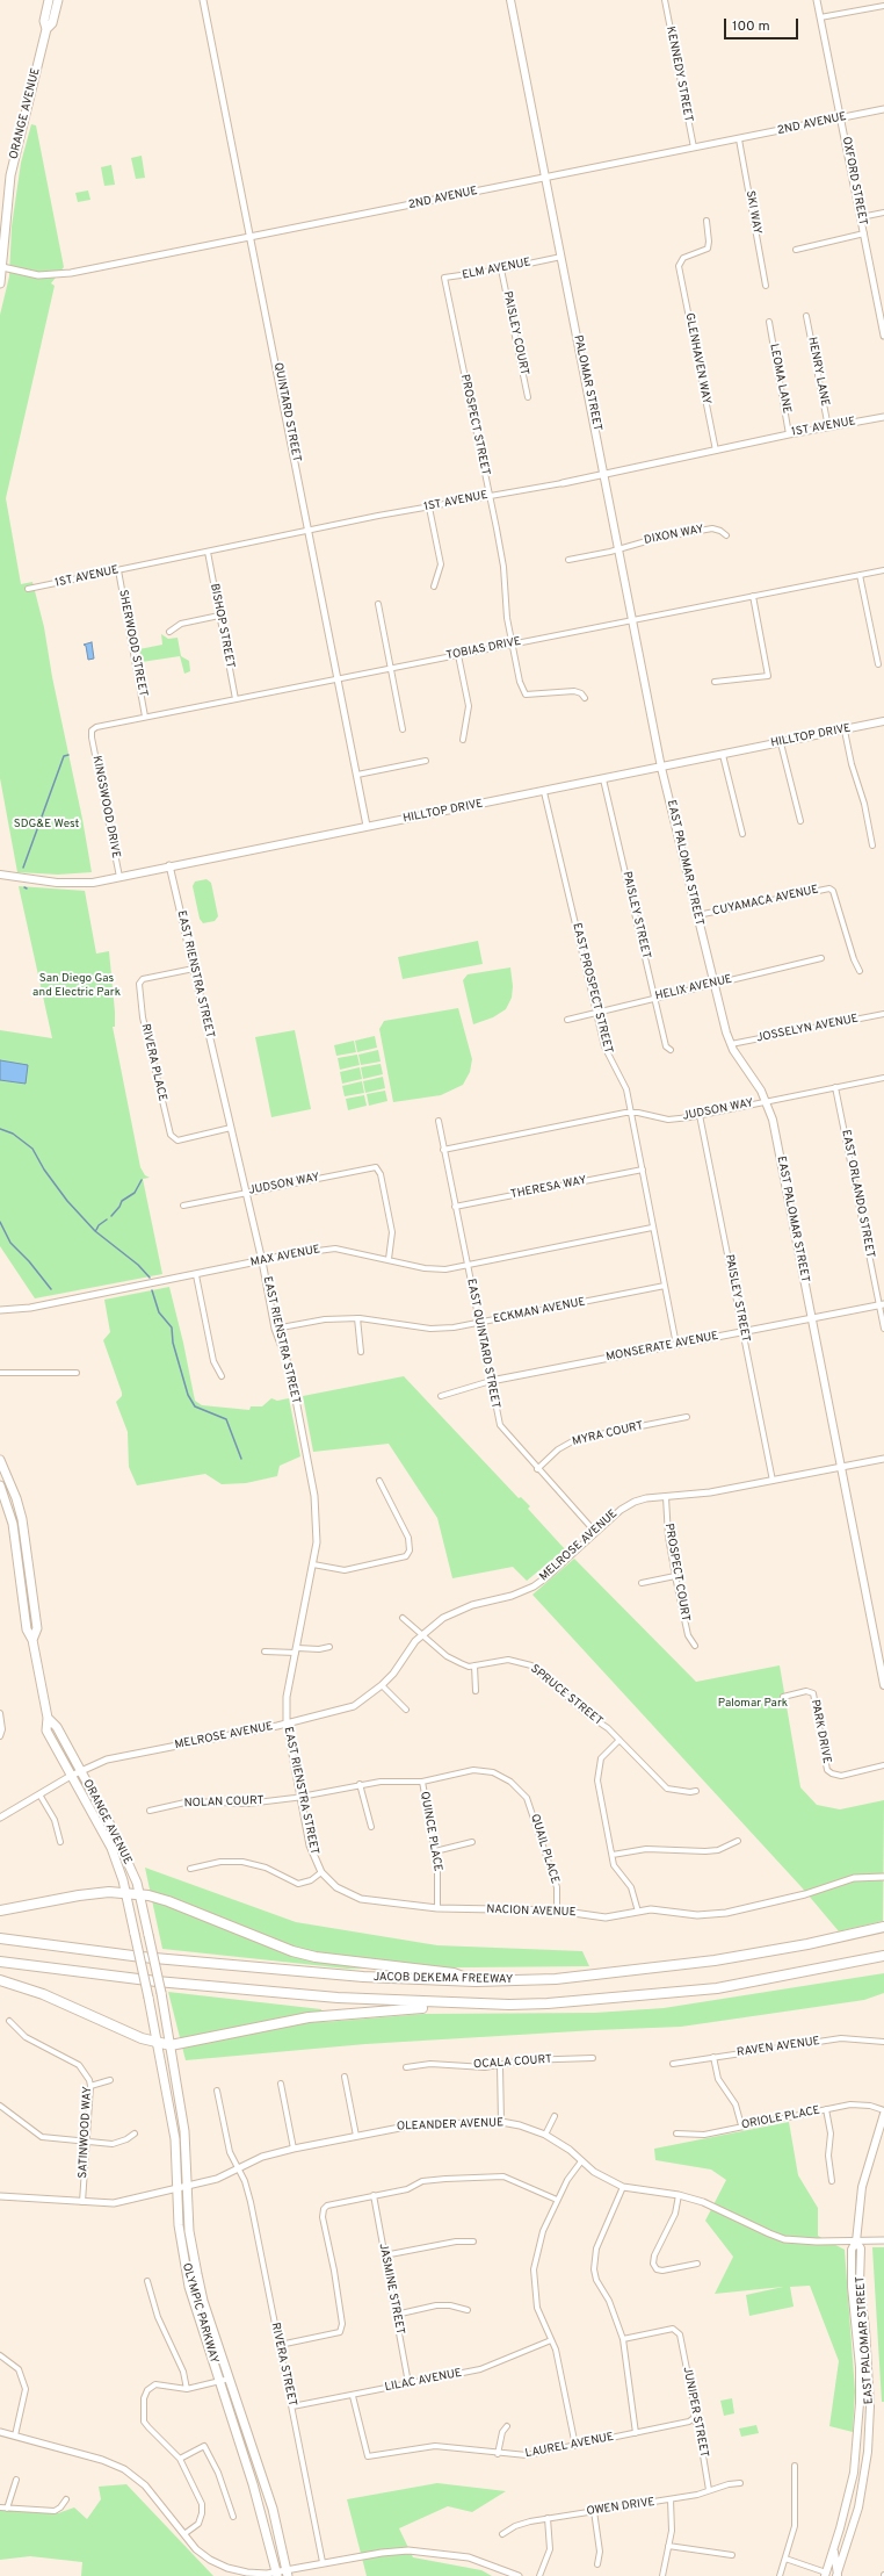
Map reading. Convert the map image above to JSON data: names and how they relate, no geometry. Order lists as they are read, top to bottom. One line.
{"streets":{"highway":["JACOB DEKEMA FREEWAY"],"main road":["ORANGE AVENUE","PALOMAR STREET","HILLTOP DRIVE","EAST PALOMAR STREET","OLYMPIC PARKWAY"],"street":["KENNEDY STREET","2ND AVENUE","OXFORD STREET","SKI WAY","ELM AVENUE","PAISLEY COURT","GLENHAVEN WAY","HENRY LANE","LEOMA LANE","QUINTARD STREET","PROSPECT STREET","1ST AVENUE","DIXON WAY","BISHOP STREET","SHERWOOD STREET","TOBIAS DRIVE","KINGSWOOD DRIVE","CUYAMACA AVENUE","PAISLEY STREET","EAST RIENSTRA STREET","EAST PROSPECT STREET","HELIX AVENUE","JOSSELYN AVENUE","RIVERA PLACE","JUDSON WAY","THERESA WAY","EAST ORLANDO STREET","MAX AVENUE","ECKMAN AVENUE","EAST QUINTARD STREET","MONSERATE AVENUE","MYRA COURT","MELROSE AVENUE","PROSPECT COURT","SPRUCE STREET","PARK DRIVE","NOLAN COURT","QUINCE PLACE","QUAIL PLACE","NACION AVENUE","RAVEN AVENUE","OCALA COURT","ORIOLE PLACE","OLEANDER AVENUE","SATINWOOD WAY","JASMINE STREET","RIVERA STREET","LILAC AVENUE","JUNIPER STREET","LAUREL AVENUE","OWEN DRIVE"]},"crossings":[["KENNEDY STREET","2ND AVENUE"],["ORANGE AVENUE","2ND AVENUE"],["ORANGE AVENUE","MELROSE AVENUE"],["ORANGE AVENUE","OLYMPIC PARKWAY"],["2ND AVENUE","OXFORD STREET"],["2ND AVENUE","SKI WAY"],["2ND AVENUE","PALOMAR STREET"],["2ND AVENUE","QUINTARD STREET"],["ELM AVENUE","PAISLEY COURT"],["ELM AVENUE","PALOMAR STREET"],["ELM AVENUE","PROSPECT STREET"],["GLENHAVEN WAY","1ST AVENUE"],["HENRY LANE","1ST AVENUE"],["LEOMA LANE","1ST AVENUE"],["PALOMAR STREET","1ST AVENUE"],["PALOMAR STREET","DIXON WAY"],["PALOMAR STREET","TOBIAS DRIVE"],["PALOMAR STREET","HILLTOP DRIVE"],["PALOMAR STREET","EAST PALOMAR STREET"],["QUINTARD STREET","1ST AVENUE"],["QUINTARD STREET","TOBIAS DRIVE"],["QUINTARD STREET","HILLTOP DRIVE"],["PROSPECT STREET","1ST AVENUE"],["PROSPECT STREET","TOBIAS DRIVE"],["1ST AVENUE","BISHOP STREET"],["1ST AVENUE","SHERWOOD STREET"],["BISHOP STREET","TOBIAS DRIVE"],["SHERWOOD STREET","TOBIAS DRIVE"],["TOBIAS DRIVE","KINGSWOOD DRIVE"],["HILLTOP DRIVE","KINGSWOOD DRIVE"],["HILLTOP DRIVE","EAST PALOMAR STREET"],["HILLTOP DRIVE","PAISLEY STREET"],["HILLTOP DRIVE","EAST RIENSTRA STREET"],["HILLTOP DRIVE","EAST PROSPECT STREET"],["EAST PALOMAR STREET","CUYAMACA AVENUE"],["EAST PALOMAR STREET","HELIX AVENUE"],["EAST PALOMAR STREET","JOSSELYN AVENUE"],["EAST PALOMAR STREET","JUDSON WAY"],["EAST PALOMAR STREET","MONSERATE AVENUE"],["EAST PALOMAR STREET","MELROSE AVENUE"],["EAST PALOMAR STREET","OLEANDER AVENUE"],["PAISLEY STREET","HELIX AVENUE"],["PAISLEY STREET","JUDSON WAY"],["PAISLEY STREET","MONSERATE AVENUE"],["PAISLEY STREET","MELROSE AVENUE"],["EAST RIENSTRA STREET","RIVERA PLACE"],["EAST RIENSTRA STREET","JUDSON WAY"],["EAST RIENSTRA STREET","MAX AVENUE"],["EAST RIENSTRA STREET","ECKMAN AVENUE"],["EAST RIENSTRA STREET","MELROSE AVENUE"],["EAST RIENSTRA STREET","NOLAN COURT"],["EAST RIENSTRA STREET","NACION AVENUE"],["EAST PROSPECT STREET","HELIX AVENUE"],["EAST PROSPECT STREET","JUDSON WAY"],["EAST PROSPECT STREET","THERESA WAY"],["EAST PROSPECT STREET","MAX AVENUE"],["EAST PROSPECT STREET","ECKMAN AVENUE"],["EAST PROSPECT STREET","MONSERATE AVENUE"],["JUDSON WAY","EAST ORLANDO STREET"],["JUDSON WAY","MAX AVENUE"],["JUDSON WAY","EAST QUINTARD STREET"],["THERESA WAY","EAST QUINTARD STREET"],["EAST ORLANDO STREET","MONSERATE AVENUE"],["MAX AVENUE","EAST QUINTARD STREET"],["ECKMAN AVENUE","EAST QUINTARD STREET"],["EAST QUINTARD STREET","MONSERATE AVENUE"],["EAST QUINTARD STREET","MYRA COURT"],["EAST QUINTARD STREET","MELROSE AVENUE"],["MELROSE AVENUE","PROSPECT COURT"],["MELROSE AVENUE","SPRUCE STREET"],["NOLAN COURT","QUINCE PLACE"],["NOLAN COURT","QUAIL PLACE"],["QUINCE PLACE","NACION AVENUE"],["QUAIL PLACE","NACION AVENUE"],["OLEANDER AVENUE","SATINWOOD WAY"],["OLEANDER AVENUE","OLYMPIC PARKWAY"],["OLEANDER AVENUE","RIVERA STREET"],["JASMINE STREET","LILAC AVENUE"],["RIVERA STREET","LILAC AVENUE"],["LILAC AVENUE","LAUREL AVENUE"],["JUNIPER STREET","LAUREL AVENUE"],["JUNIPER STREET","OWEN DRIVE"]],"parks":["SDG&E West","San Diego Gas and Electric Park","Palomar Park"],"scale_bar":"100 m"}
